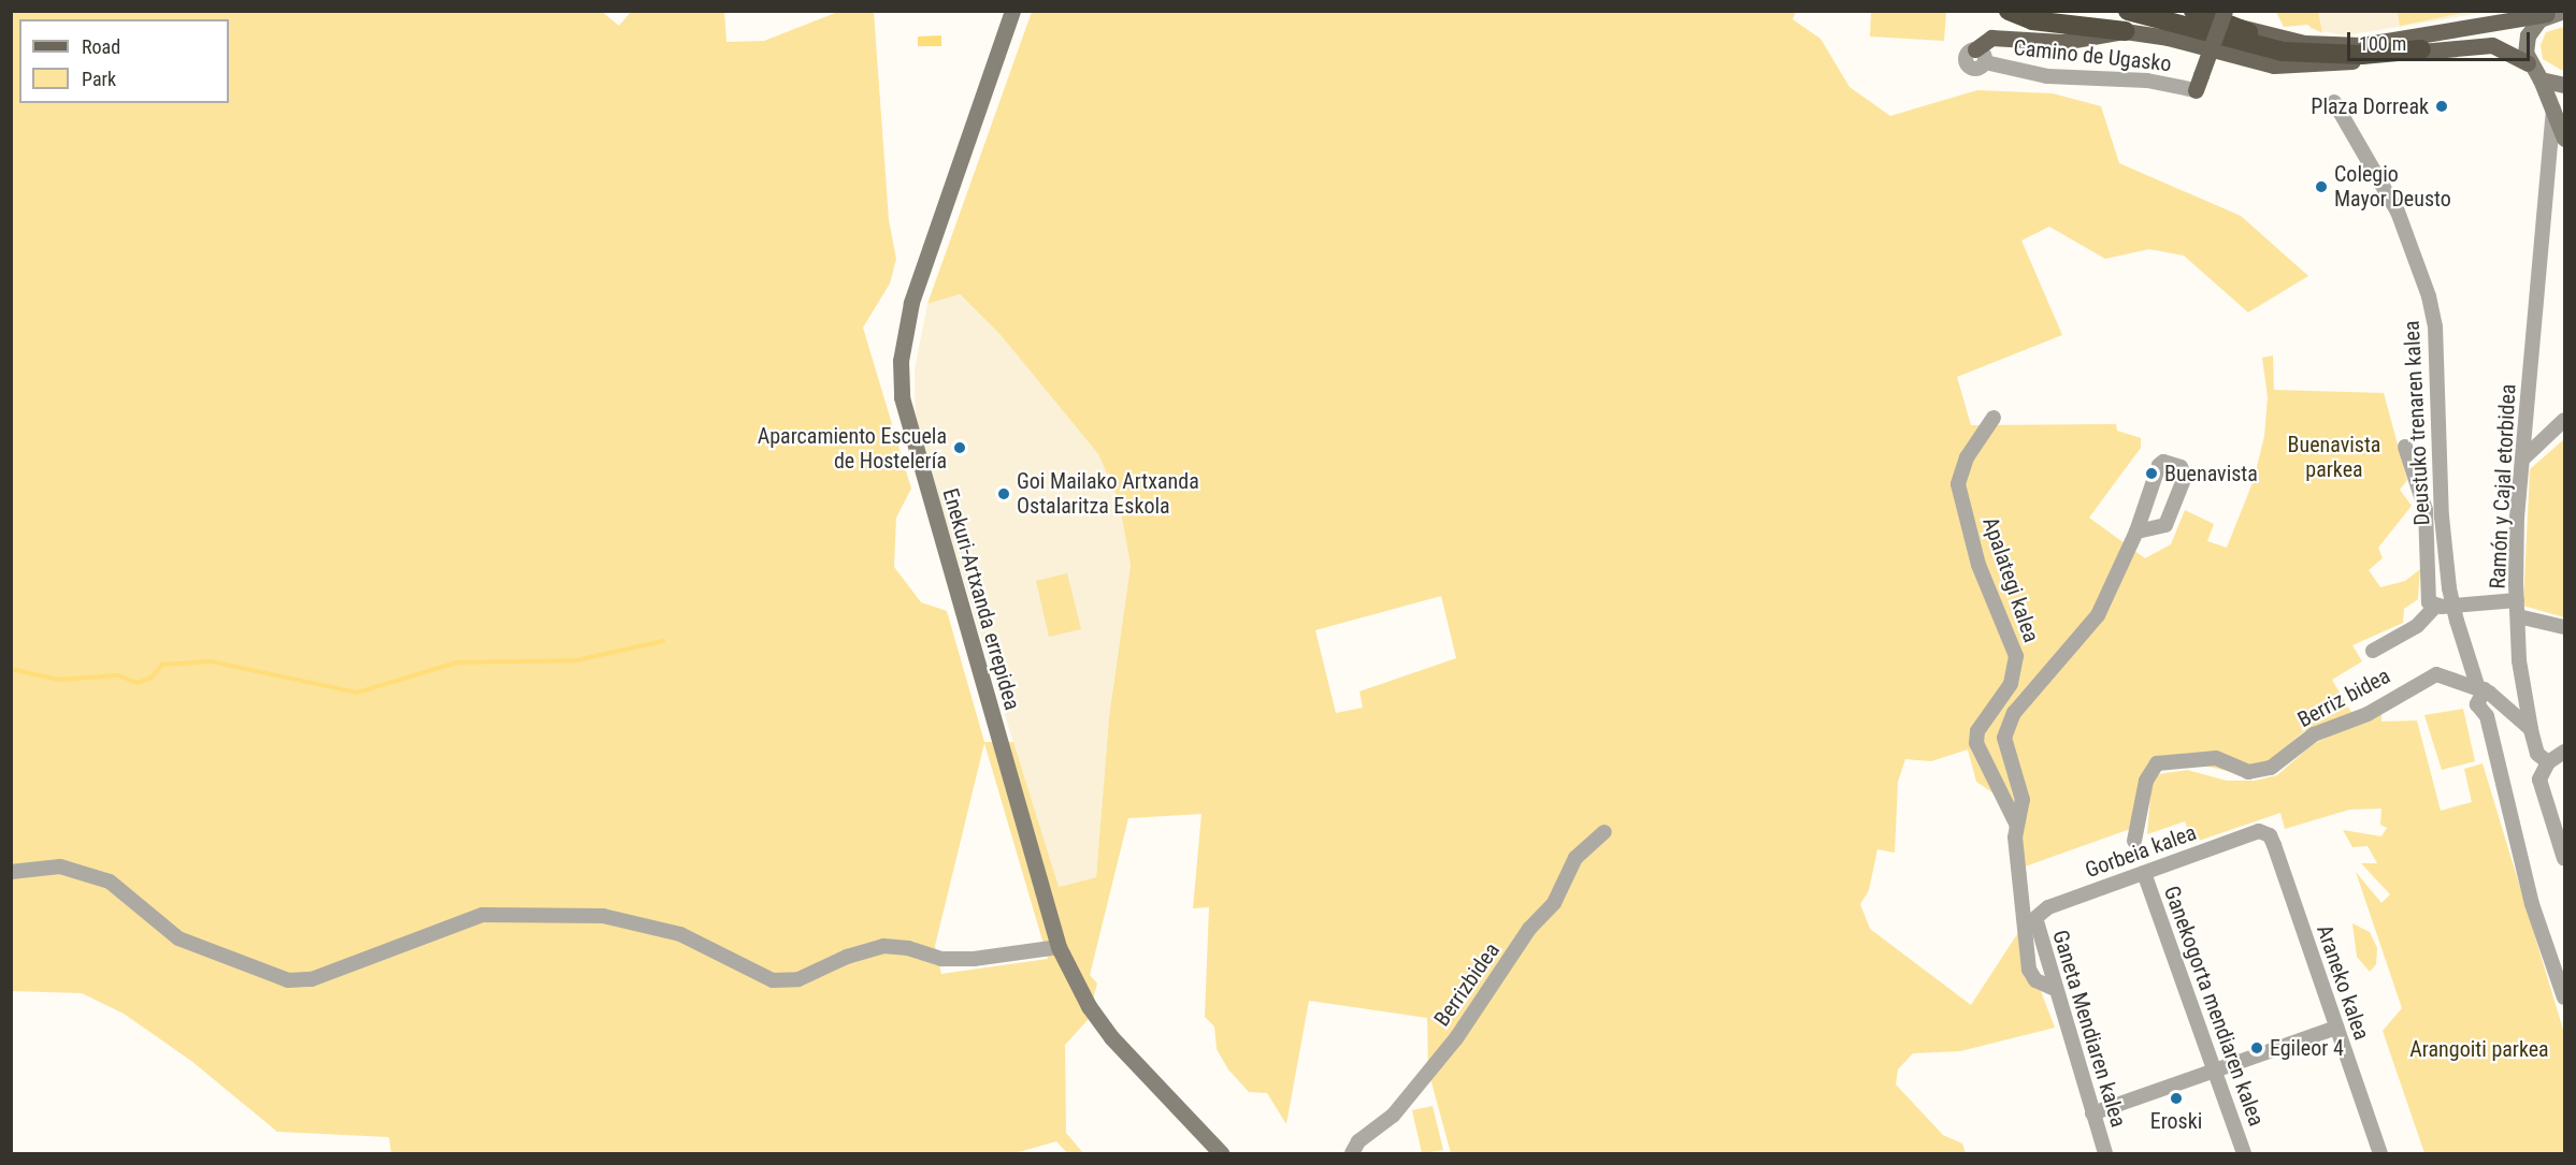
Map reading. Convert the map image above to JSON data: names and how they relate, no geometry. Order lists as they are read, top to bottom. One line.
{"streets":{"street":["Camino de Ugasko","Deustuko trenaren kalea","Ramón y Cajal etorbidea","Apalategi kalea","Enekuri-Artxanda errepidea","Berriz bidea","Gorbeia kalea","Araneko kalea","Berrizbidea","Ganekogorta mendiaren kalea","Ganeta Mendiaren kalea"]},"crossings":[["Deustuko trenaren kalea","Berriz bidea"],["Gorbeia kalea","Araneko kalea"],["Gorbeia kalea","Ganekogorta mendiaren kalea"],["Gorbeia kalea","Ganeta Mendiaren kalea"]],"parks":["Buenavista parkea","Arangoiti parkea"],"places":["Plaza Dorreak","Colegio Mayor Deusto","Aparcamiento Escuela de Hostelería","Buenavista","Goi Mailako Artxanda Ostalaritza Eskola","Egileor 4","Eroski"],"legend":["Road","Park"],"scale_bar":"100 m"}
